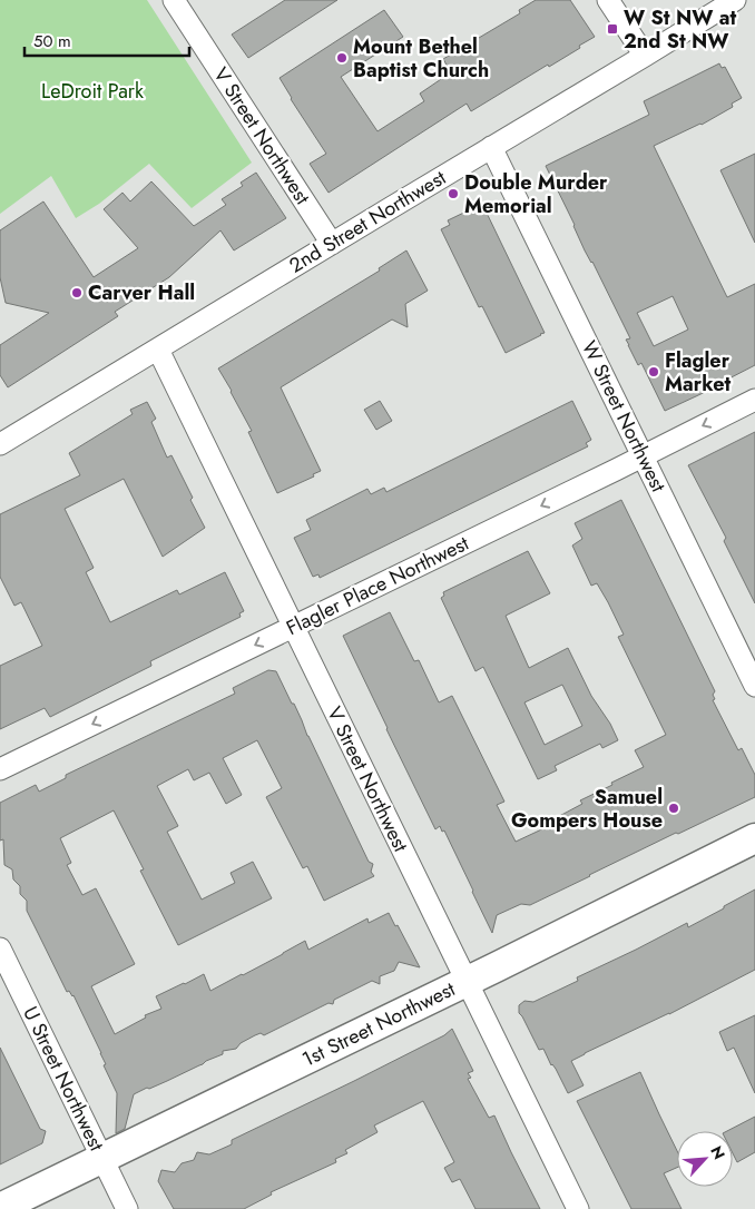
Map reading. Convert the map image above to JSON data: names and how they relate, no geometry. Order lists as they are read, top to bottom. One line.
{"streets":{"street":["V Street Northwest","2nd Street Northwest","W Street Northwest","Flagler Place Northwest","1st Street Northwest","U Street Northwest"]},"crossings":[["V Street Northwest","2nd Street Northwest"],["V Street Northwest","Flagler Place Northwest"],["V Street Northwest","1st Street Northwest"],["2nd Street Northwest","W Street Northwest"],["W Street Northwest","Flagler Place Northwest"],["1st Street Northwest","U Street Northwest"]],"one_way":["Flagler Place Northwest"],"parks":["LeDroit Park"],"places":{"transit":["W St NW at 2nd St NW"],"other":["Mount Bethel Baptist Church","Double Murder Memorial","Carver Hall","Flagler Market","Samuel Gompers House"]},"scale_bar":"50 m","north":"top right"}
